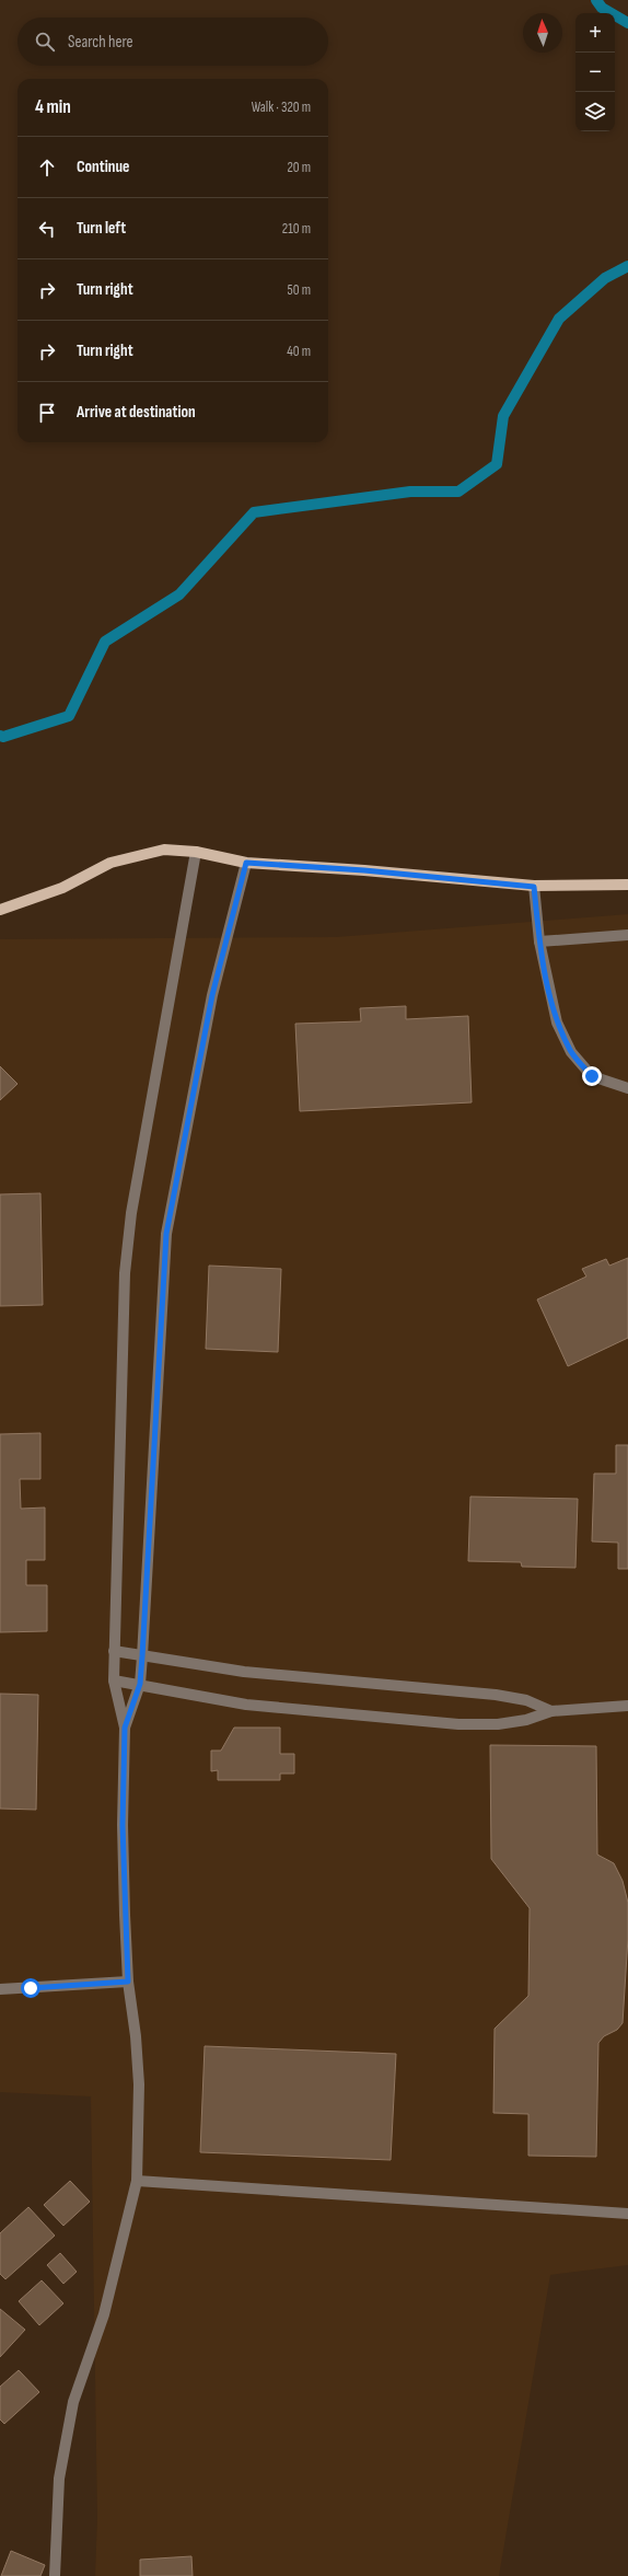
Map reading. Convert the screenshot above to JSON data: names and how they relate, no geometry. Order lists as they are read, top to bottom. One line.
{"north":"top","page":{"map_buttons":["+","−"],"search":"Search here","heading":["4 min","Walk · 320 m"],"list":[["Continue","20 m"],["Turn left","210 m"],["Turn right","50 m"],["Turn right","40 m"],"Arrive at destination"]}}
